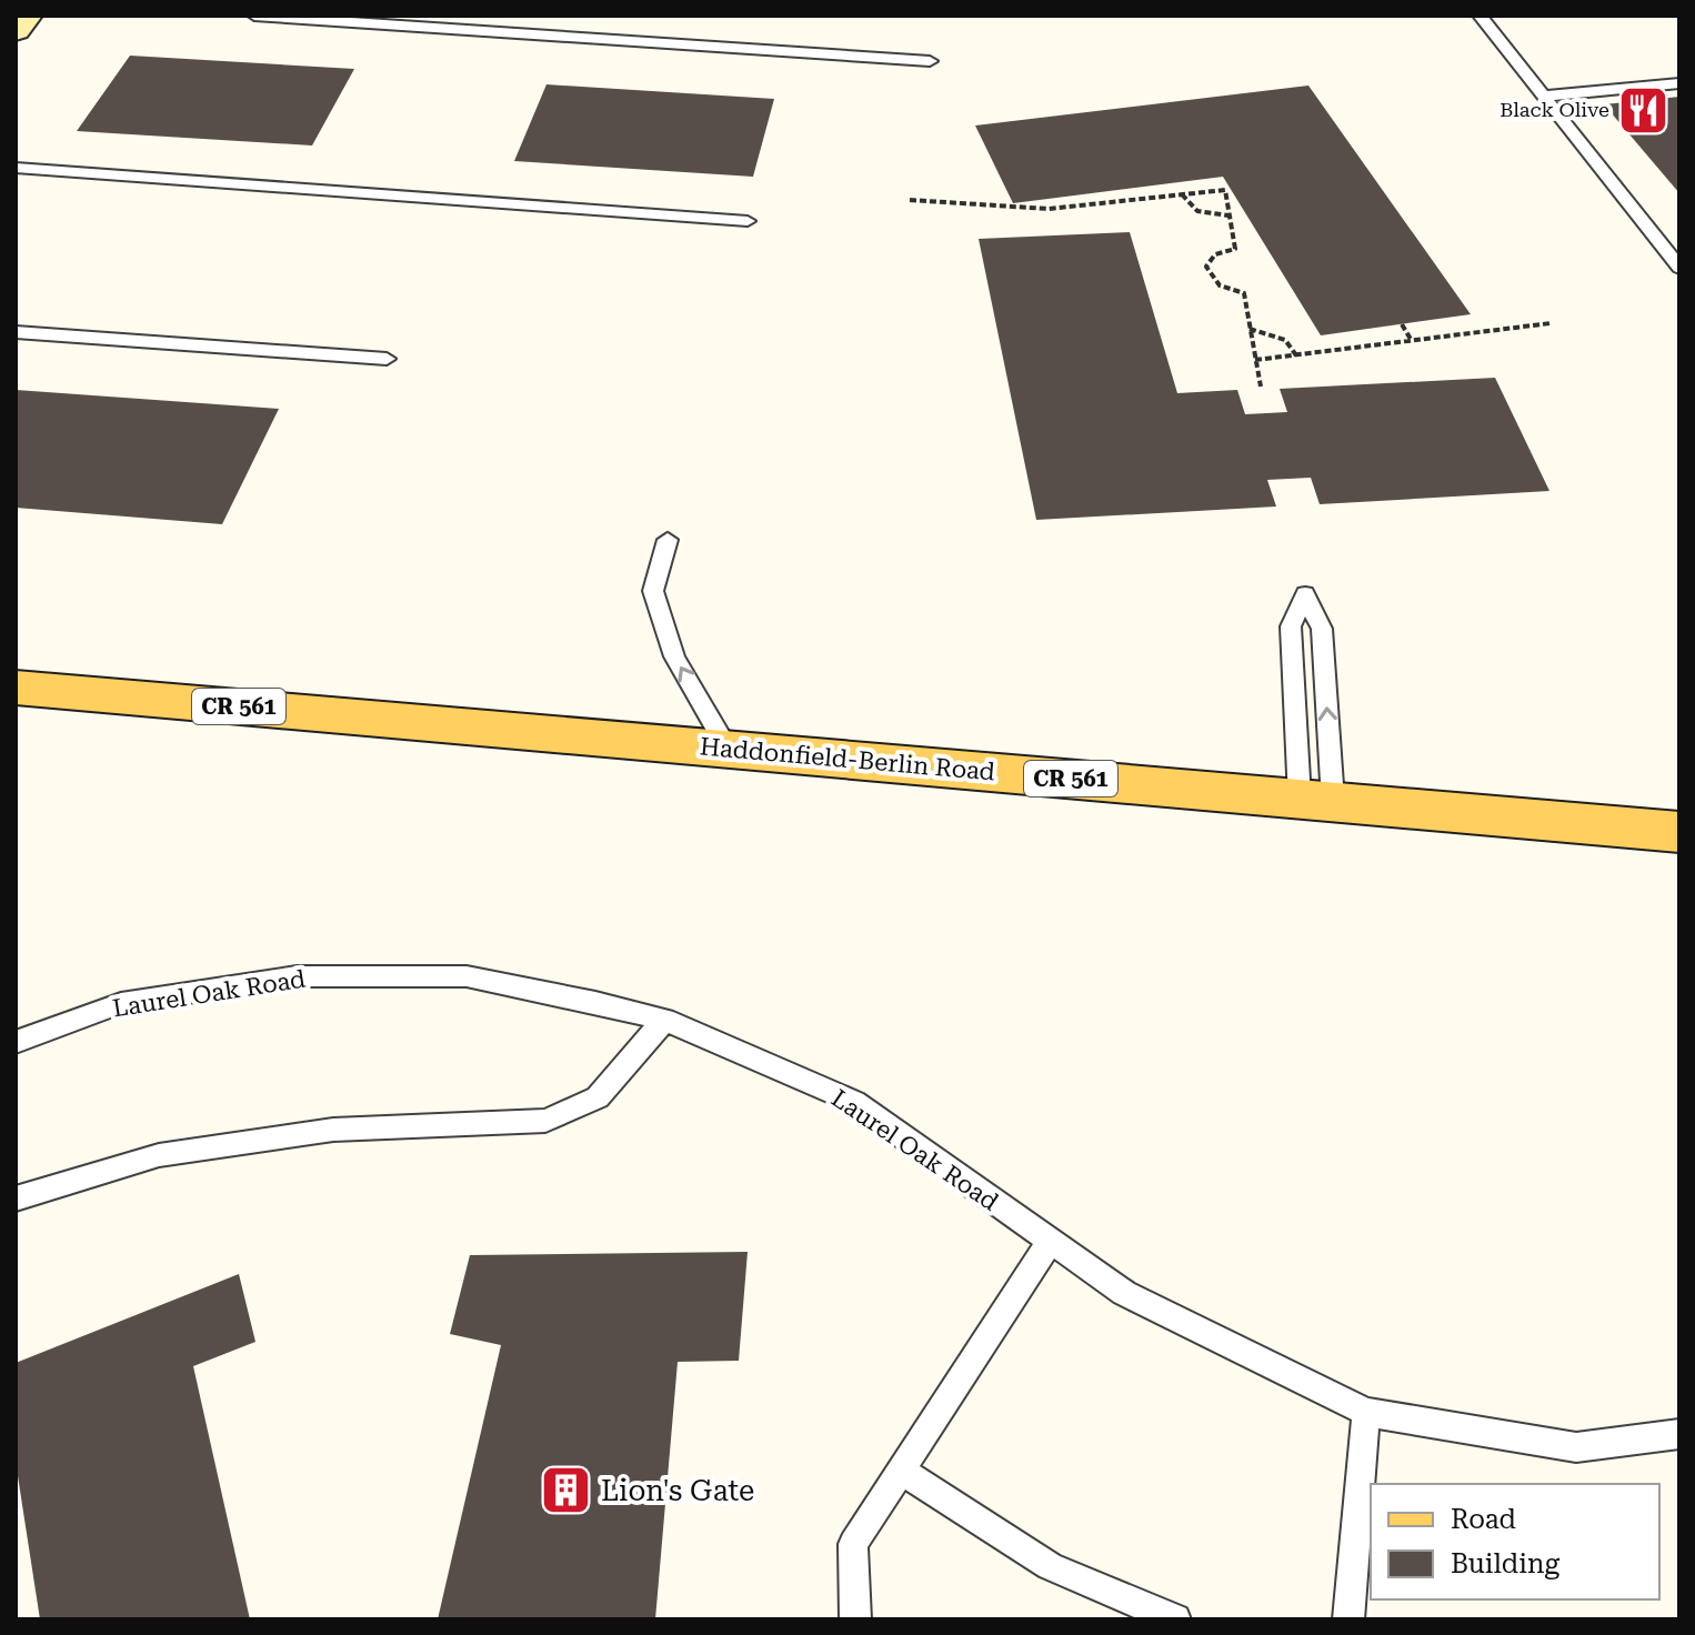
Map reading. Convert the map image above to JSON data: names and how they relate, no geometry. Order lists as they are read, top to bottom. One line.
{"streets":{"main road":["CR 561","Haddonfield-Berlin Road"],"lane":["Laurel Oak Road"]},"places":{"restaurant":["Black Olive"],"building":["Lion's Gate"]},"legend":["Road","Building"]}
